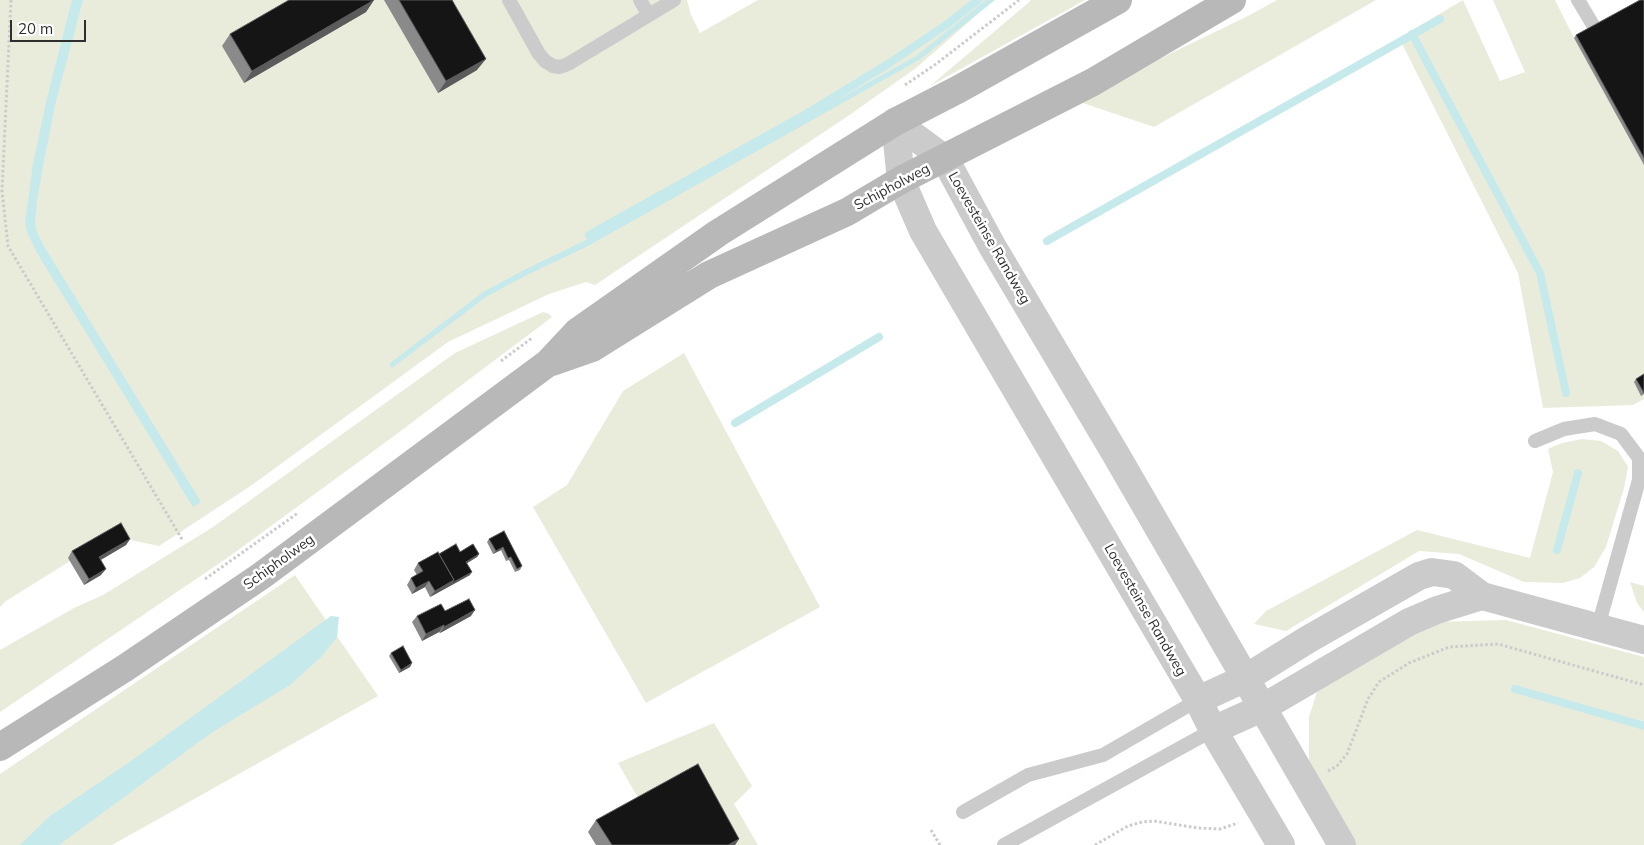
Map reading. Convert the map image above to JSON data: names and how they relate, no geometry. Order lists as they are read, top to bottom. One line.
{"streets":{"main road":["Schipholweg"],"street":["Loevesteinse Randweg"]},"crossings":[["Schipholweg","Loevesteinse Randweg"]],"scale_bar":"20 m"}
